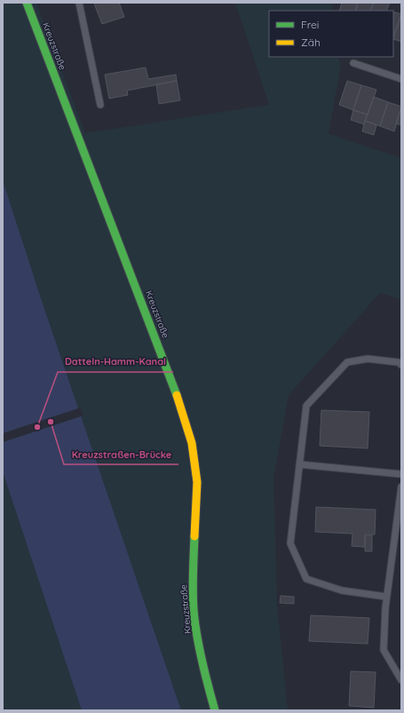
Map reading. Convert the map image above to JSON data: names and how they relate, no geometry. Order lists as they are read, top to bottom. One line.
{"streets":{"street":["Kreuzstraße"]},"places":["Kreuzstraßen-Brücke","Datteln-Hamm-Kanal"],"legend":["Frei","Zäh"]}
